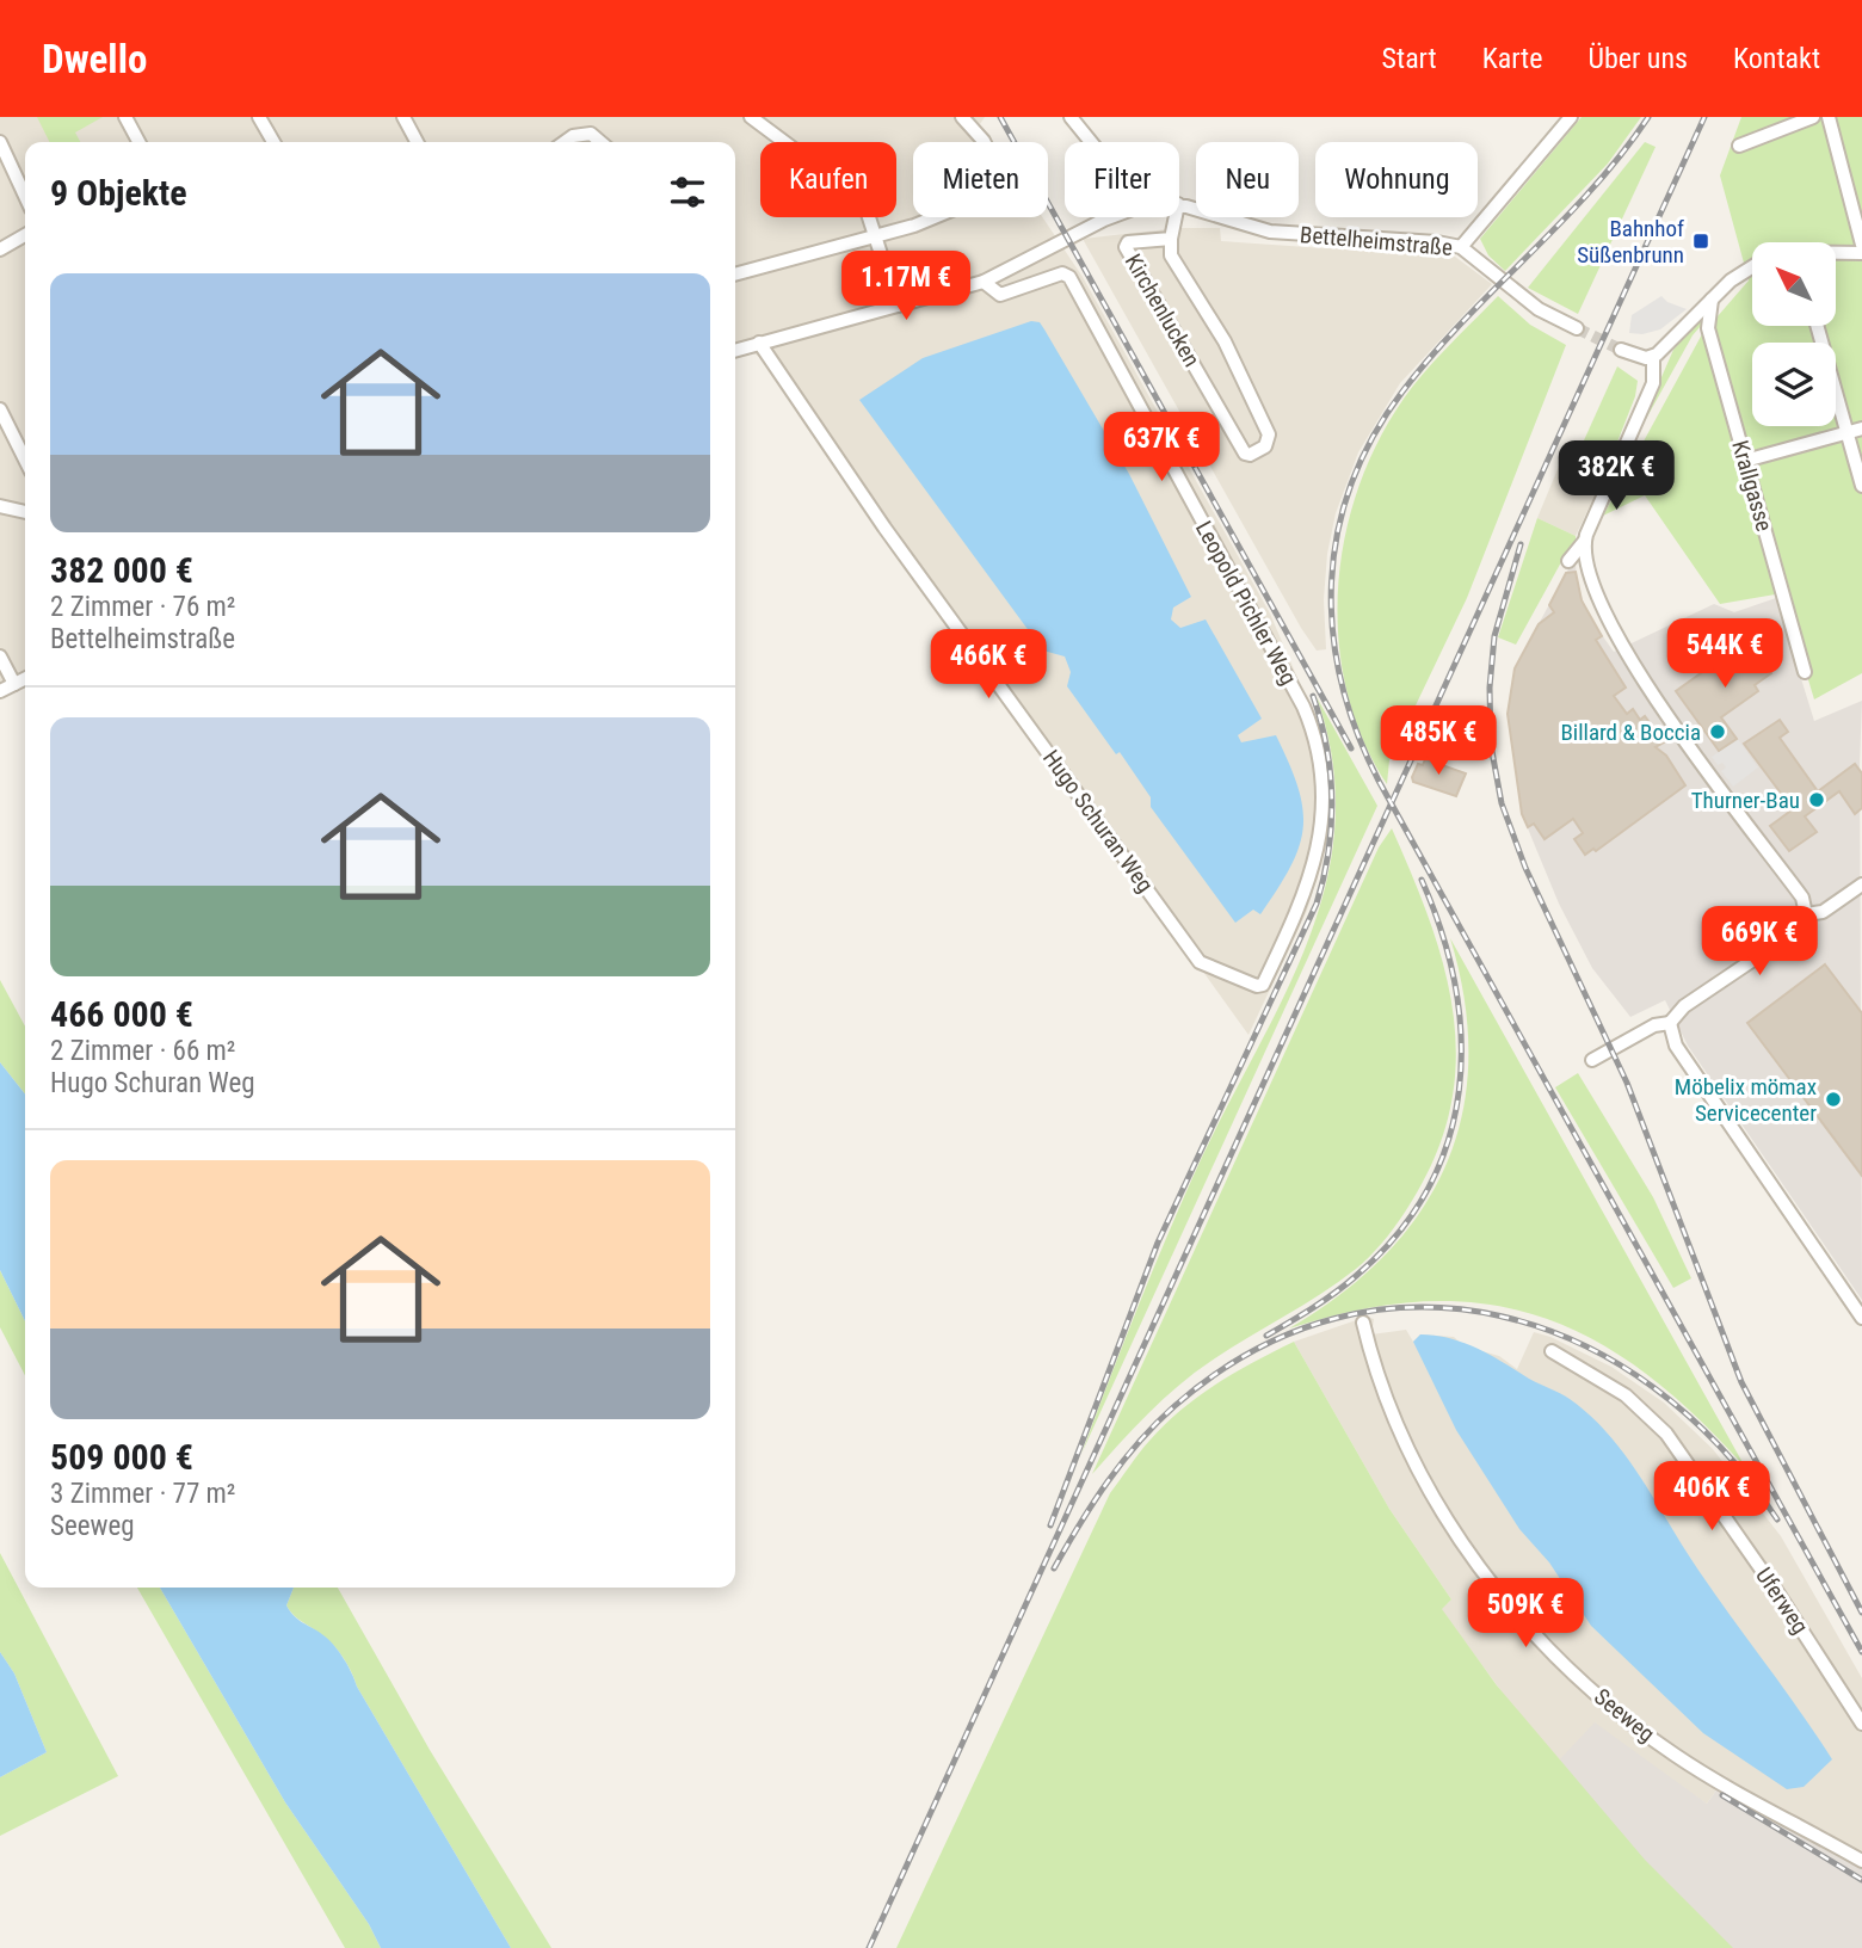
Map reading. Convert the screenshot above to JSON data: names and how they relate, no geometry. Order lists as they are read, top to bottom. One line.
{"streets":{"street":["Bettelheimstraße","Kirchenlucken","Krallgasse","Leopold Pichler Weg","Hugo Schuran Weg","Uferweg","Seeweg"]},"crossings":[["Bettelheimstraße","Leopold Pichler Weg"],["Leopold Pichler Weg","Hugo Schuran Weg"]],"places":{"transit":["Bahnhof Süßenbrunn"],"other":["Billard & Boccia","Thurner-Bau","Möbelix mömax Servicecenter"]},"north":"top left","page":{"header":"Dwello","nav":["Start","Karte","Über uns","Kontakt"],"chip":["Kaufen","Mieten","Filter","Neu","Wohnung"],"heading":"9 Objekte","list":[{"name":"382 000 €","note":"2 Zimmer · 76 m² · Bettelheimstraße"},{"name":"466 000 €","note":"2 Zimmer · 66 m² · Hugo Schuran Weg"},{"name":"509 000 €","note":"3 Zimmer · 77 m² · Seeweg"}],"price":["1.17M €","637K €","382K €","544K €","466K €","485K €","669K €","406K €","509K €"]}}
